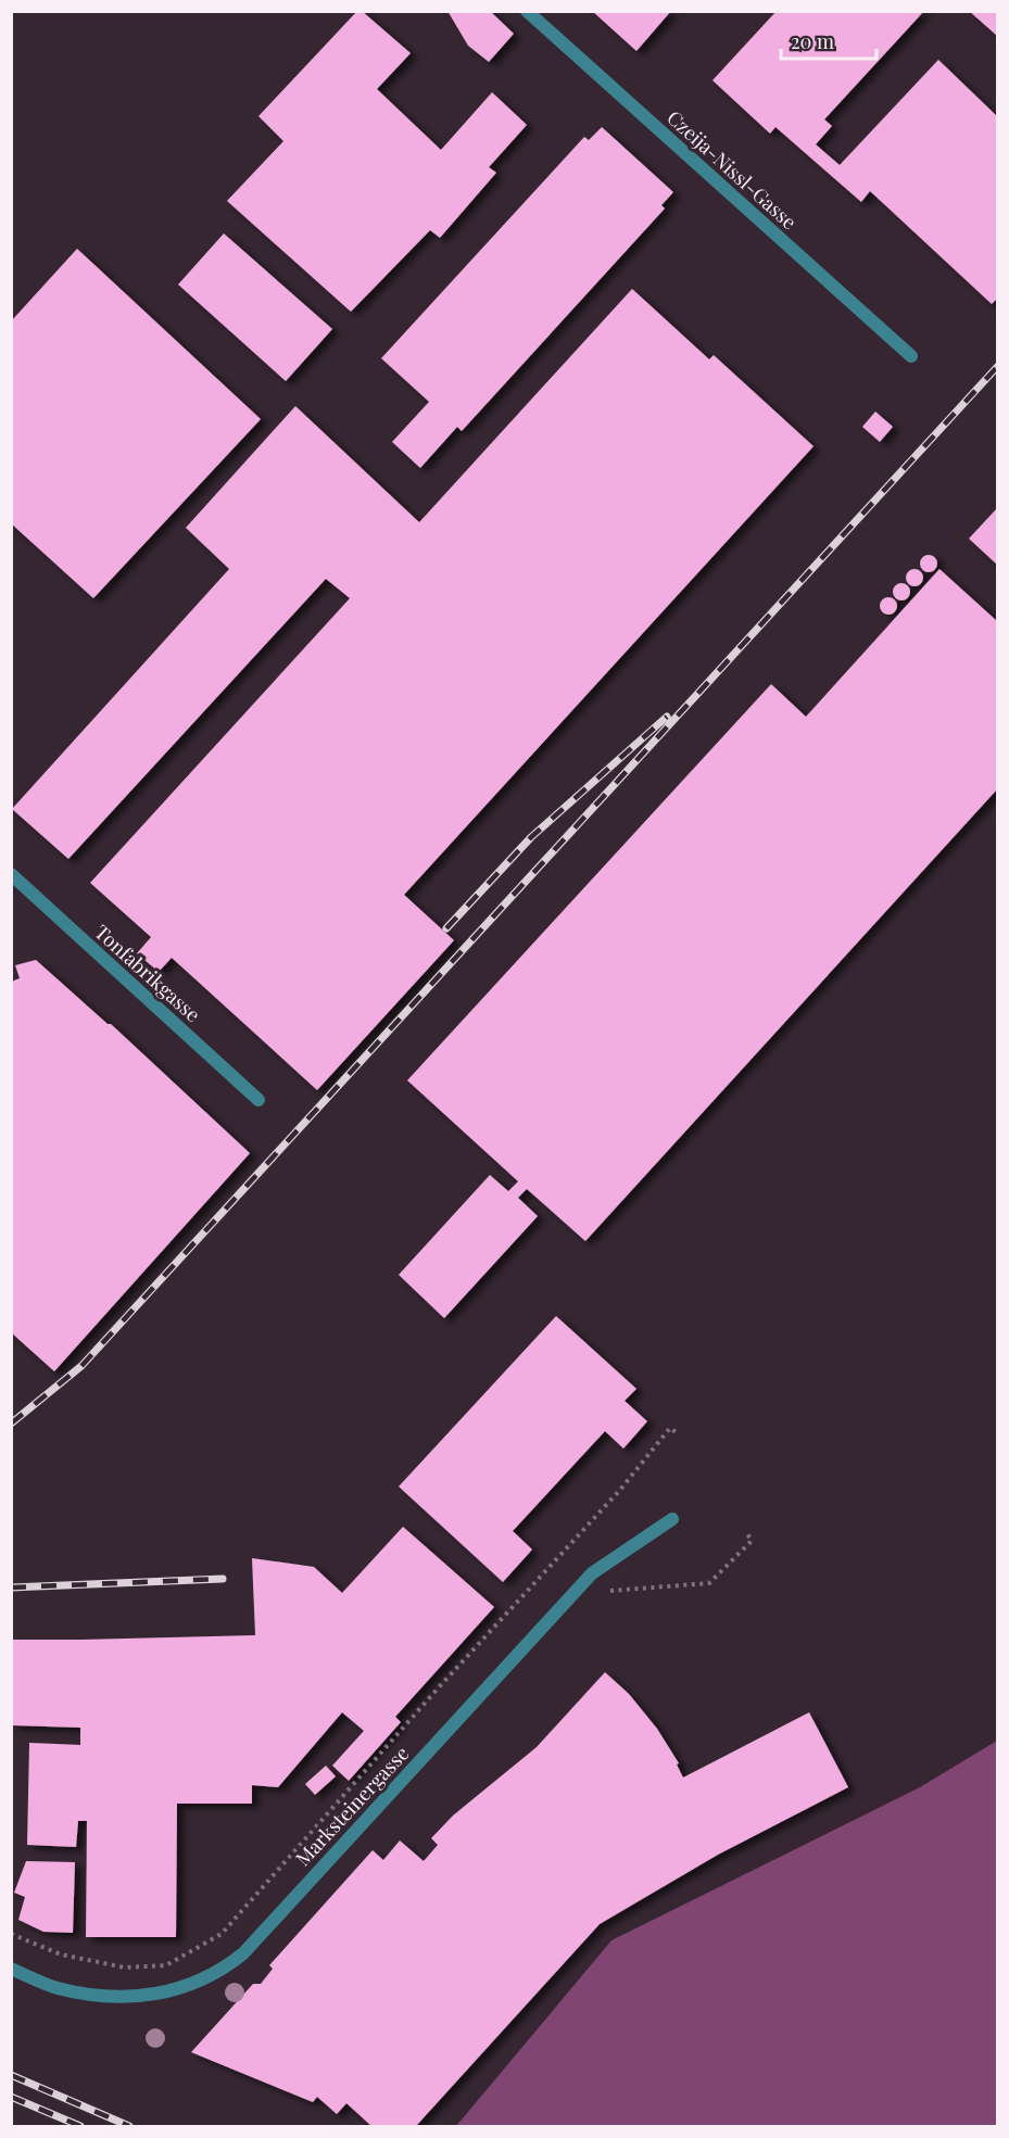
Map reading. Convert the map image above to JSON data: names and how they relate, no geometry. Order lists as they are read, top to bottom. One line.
{"streets":{"street":["Czeija-Nissl-Gasse","Tonfabrikgasse","Marksteinergasse"]},"scale_bar":"20 m"}
